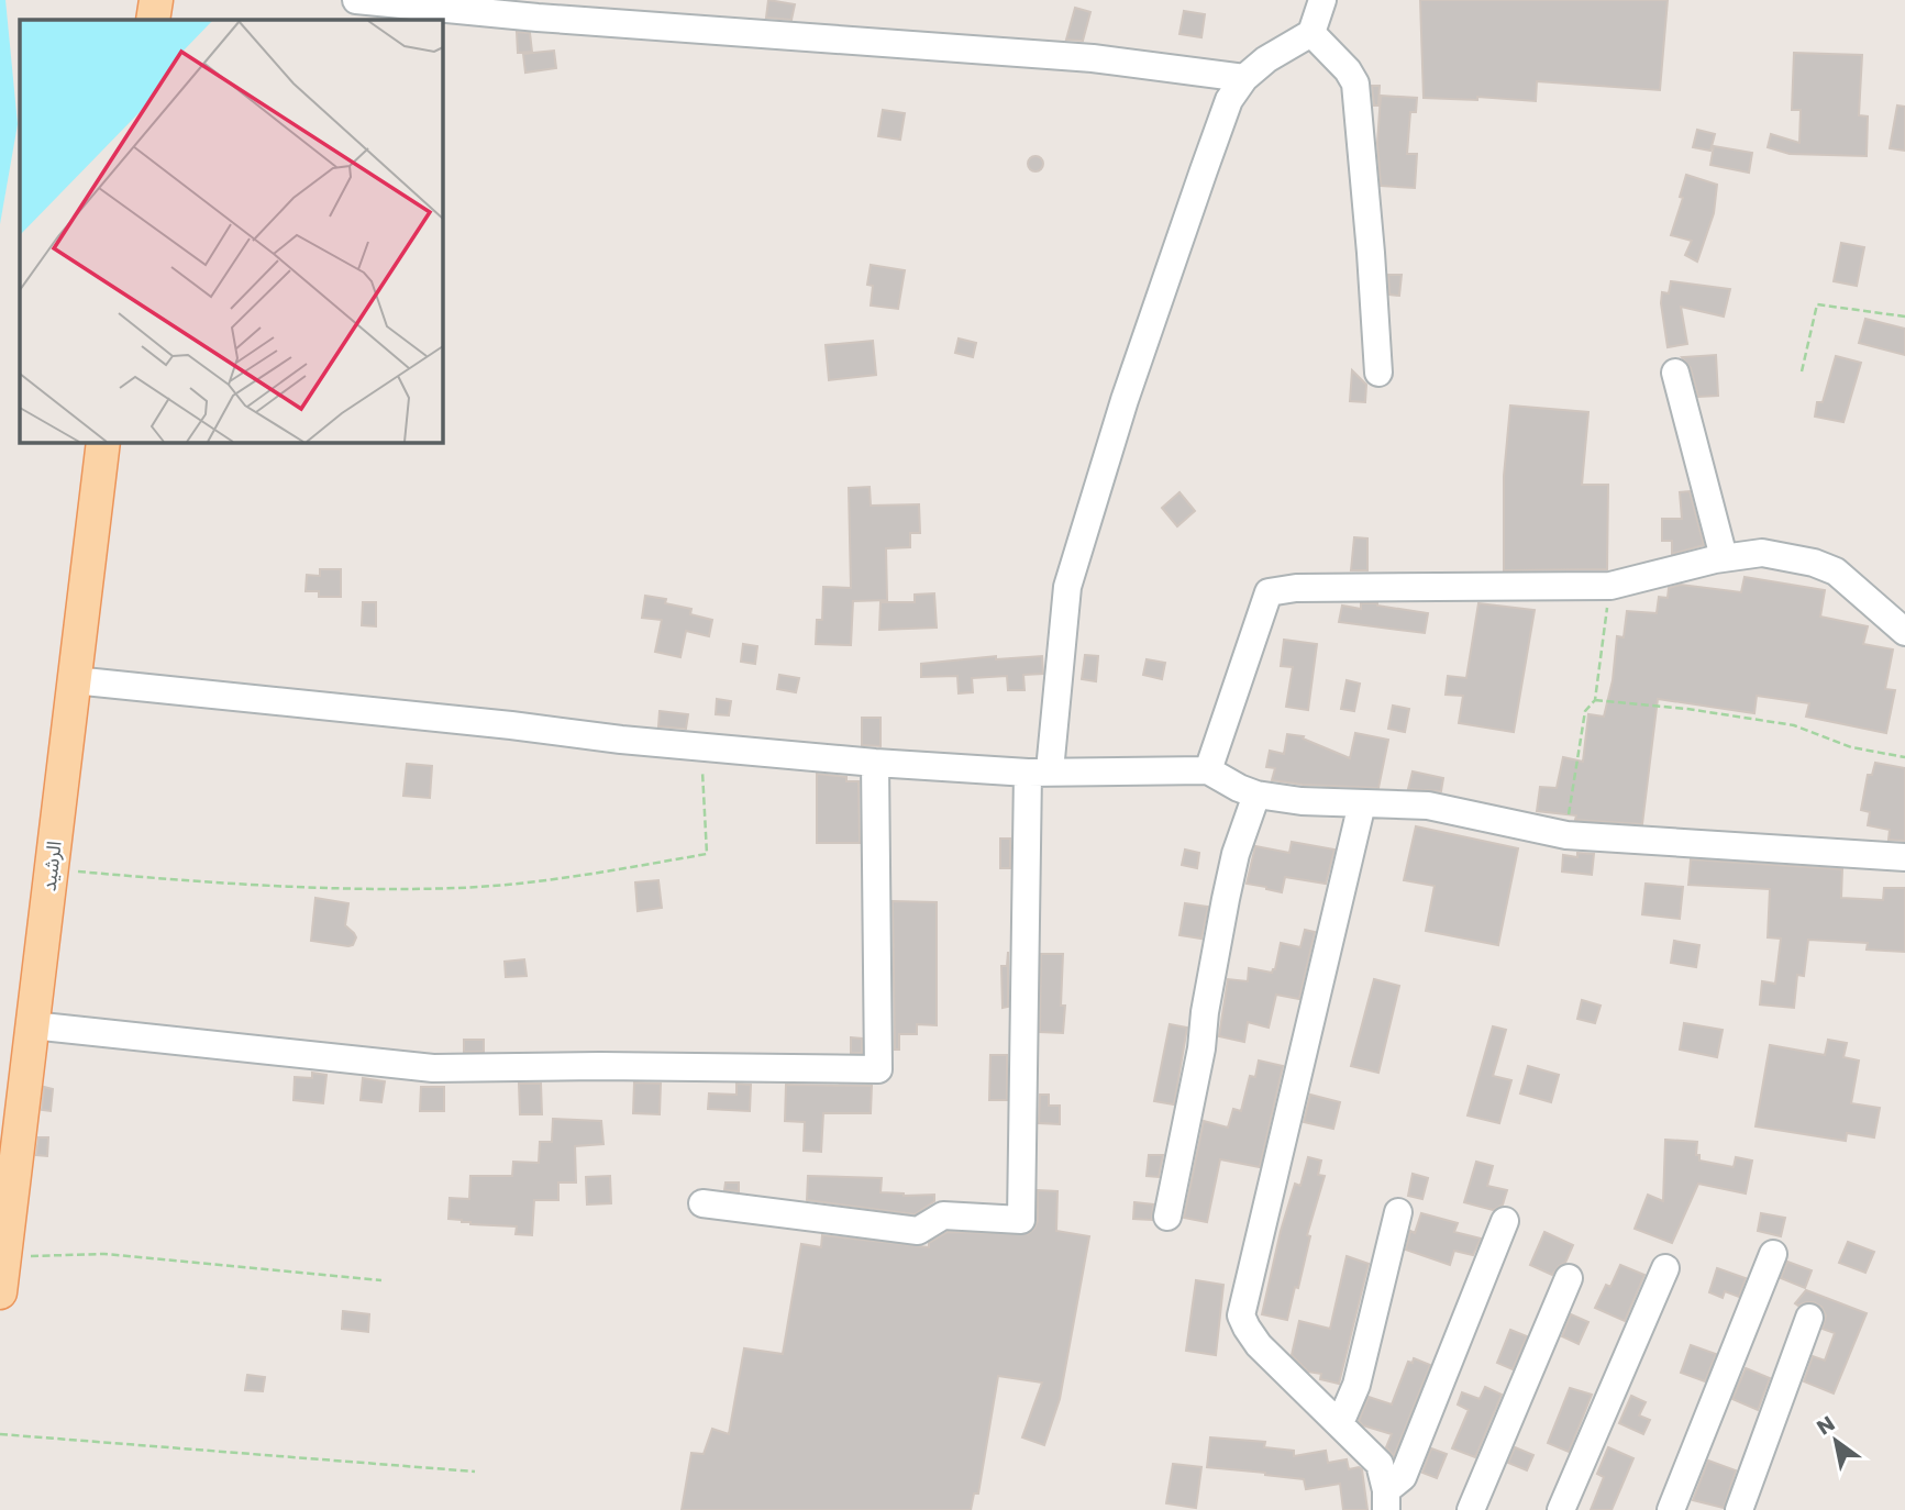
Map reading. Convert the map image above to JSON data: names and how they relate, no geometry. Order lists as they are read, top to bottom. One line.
{"streets":{"main road":["الرشيد"]},"north":"top left"}
